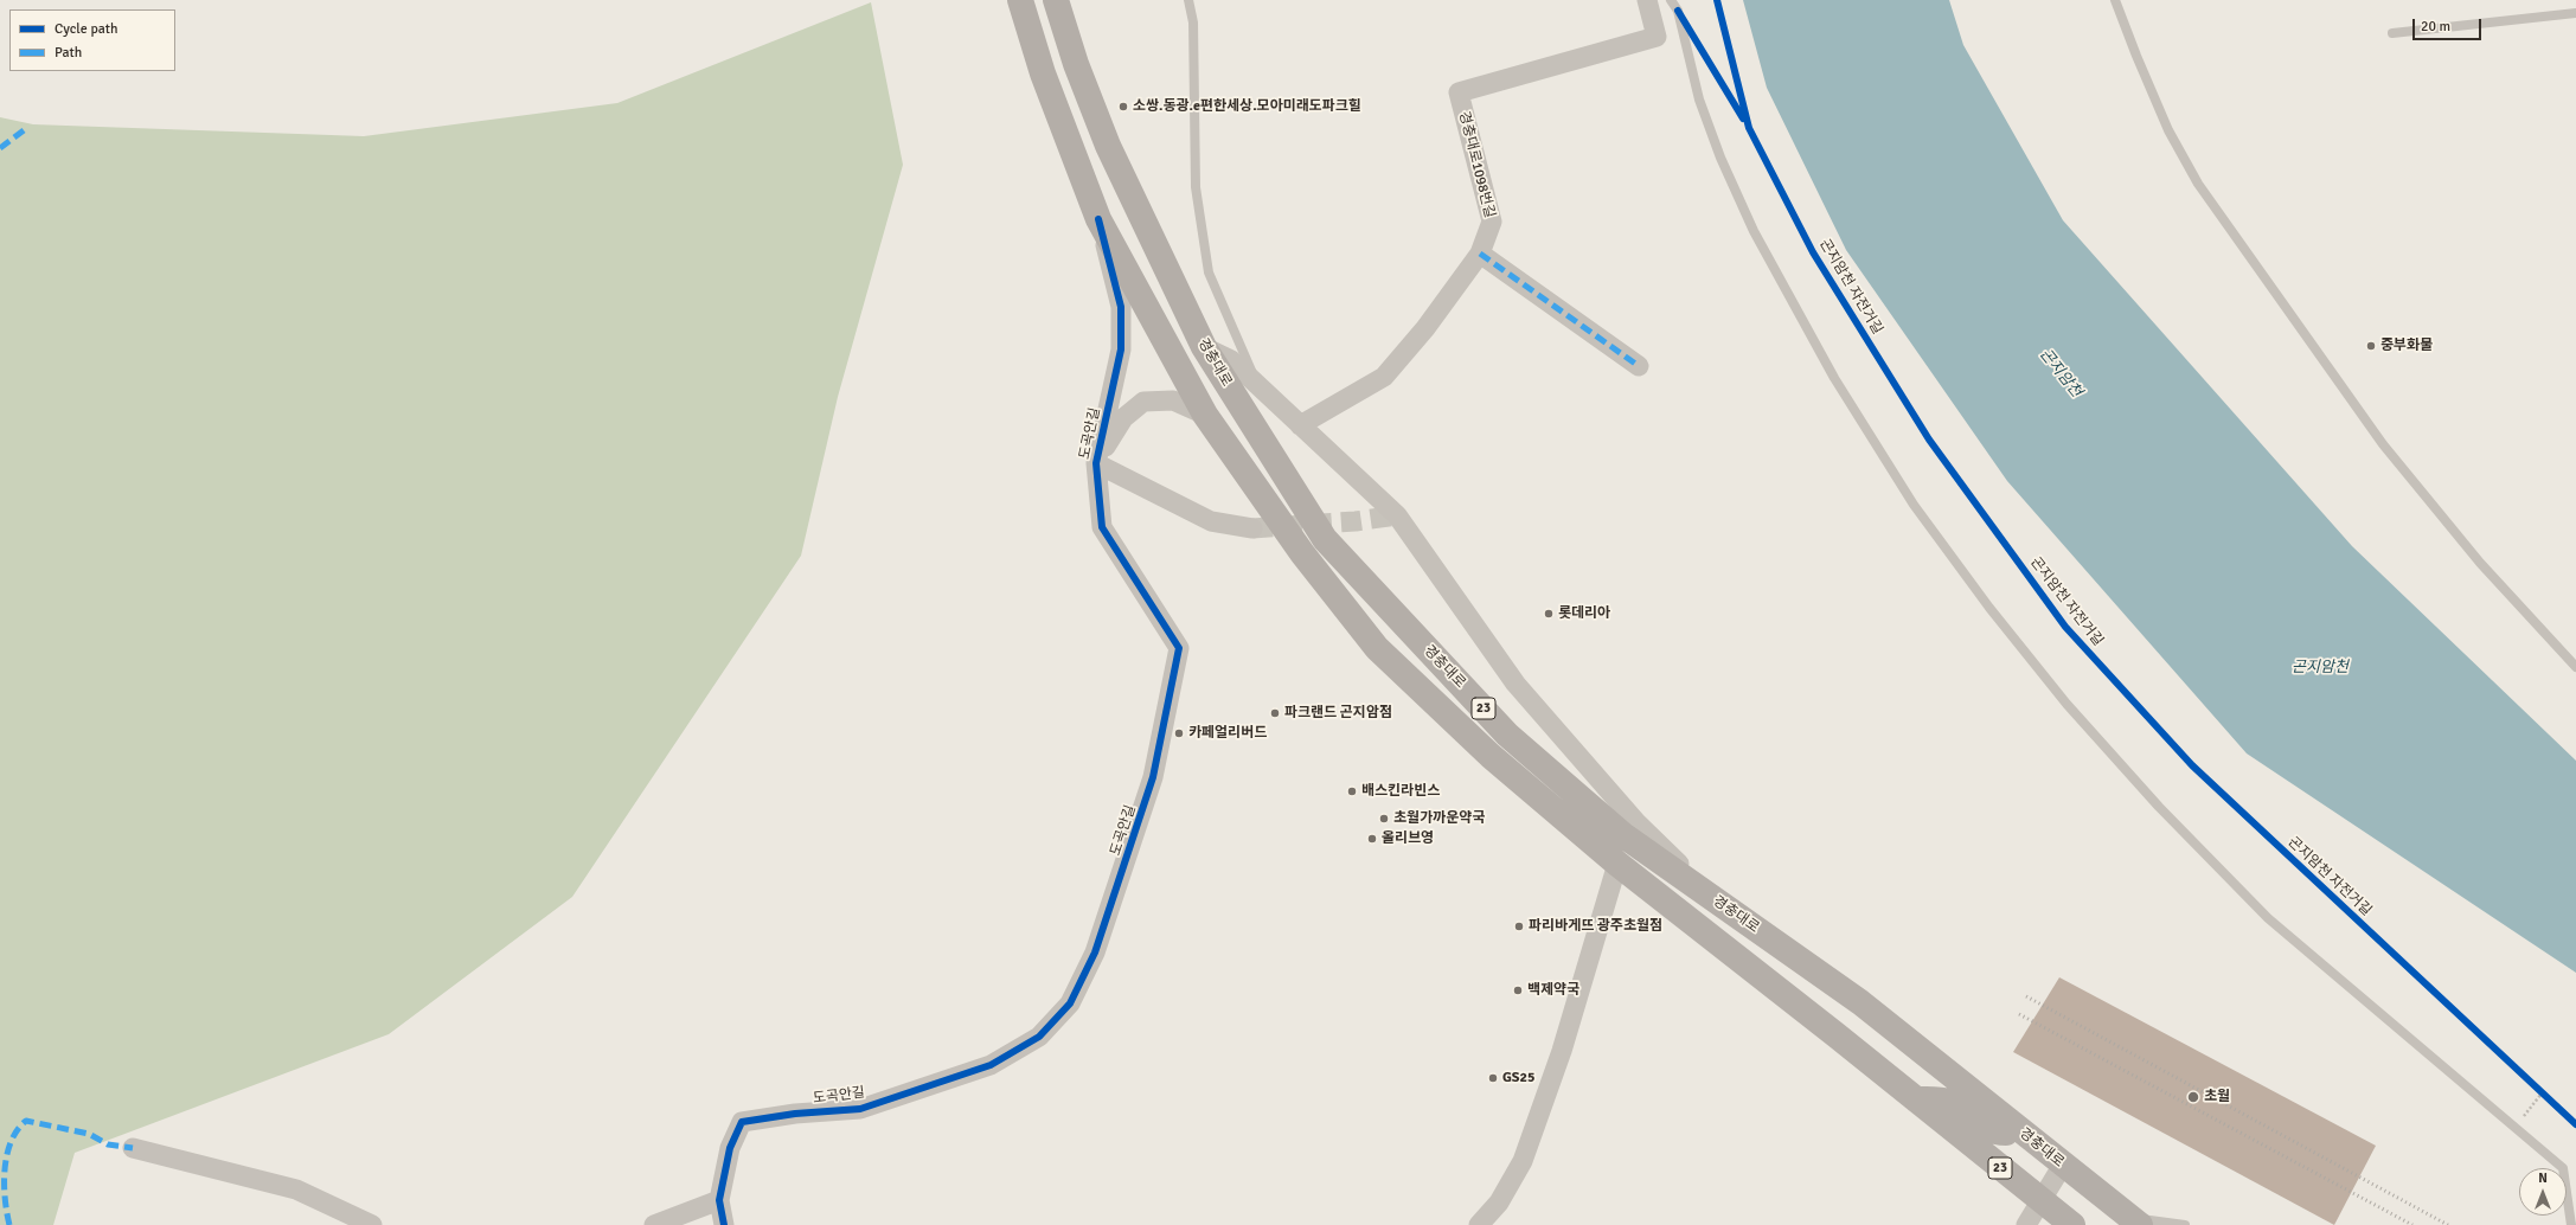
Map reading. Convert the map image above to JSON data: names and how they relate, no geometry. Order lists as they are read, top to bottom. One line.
{"streets":{"main road":["경충대로","23"],"street":["경충대로1098번길","도곡안길"],"cycle path":["곤지암천 자전거길"]},"crossings":[["도곡안길","23"]],"water":["곤지암천"],"places":["소쌍.동광.e편한세상.모아미래도파크힐","중부화물","롯데리아","파크랜드 곤지암점","카페얼리버드","배스킨라빈스","초월가까운약국","올리브영","파리바게뜨 광주초월점","백제약국","GS25","초월"],"legend":["Cycle path","Path"],"scale_bar":"20 m","north":"top"}
